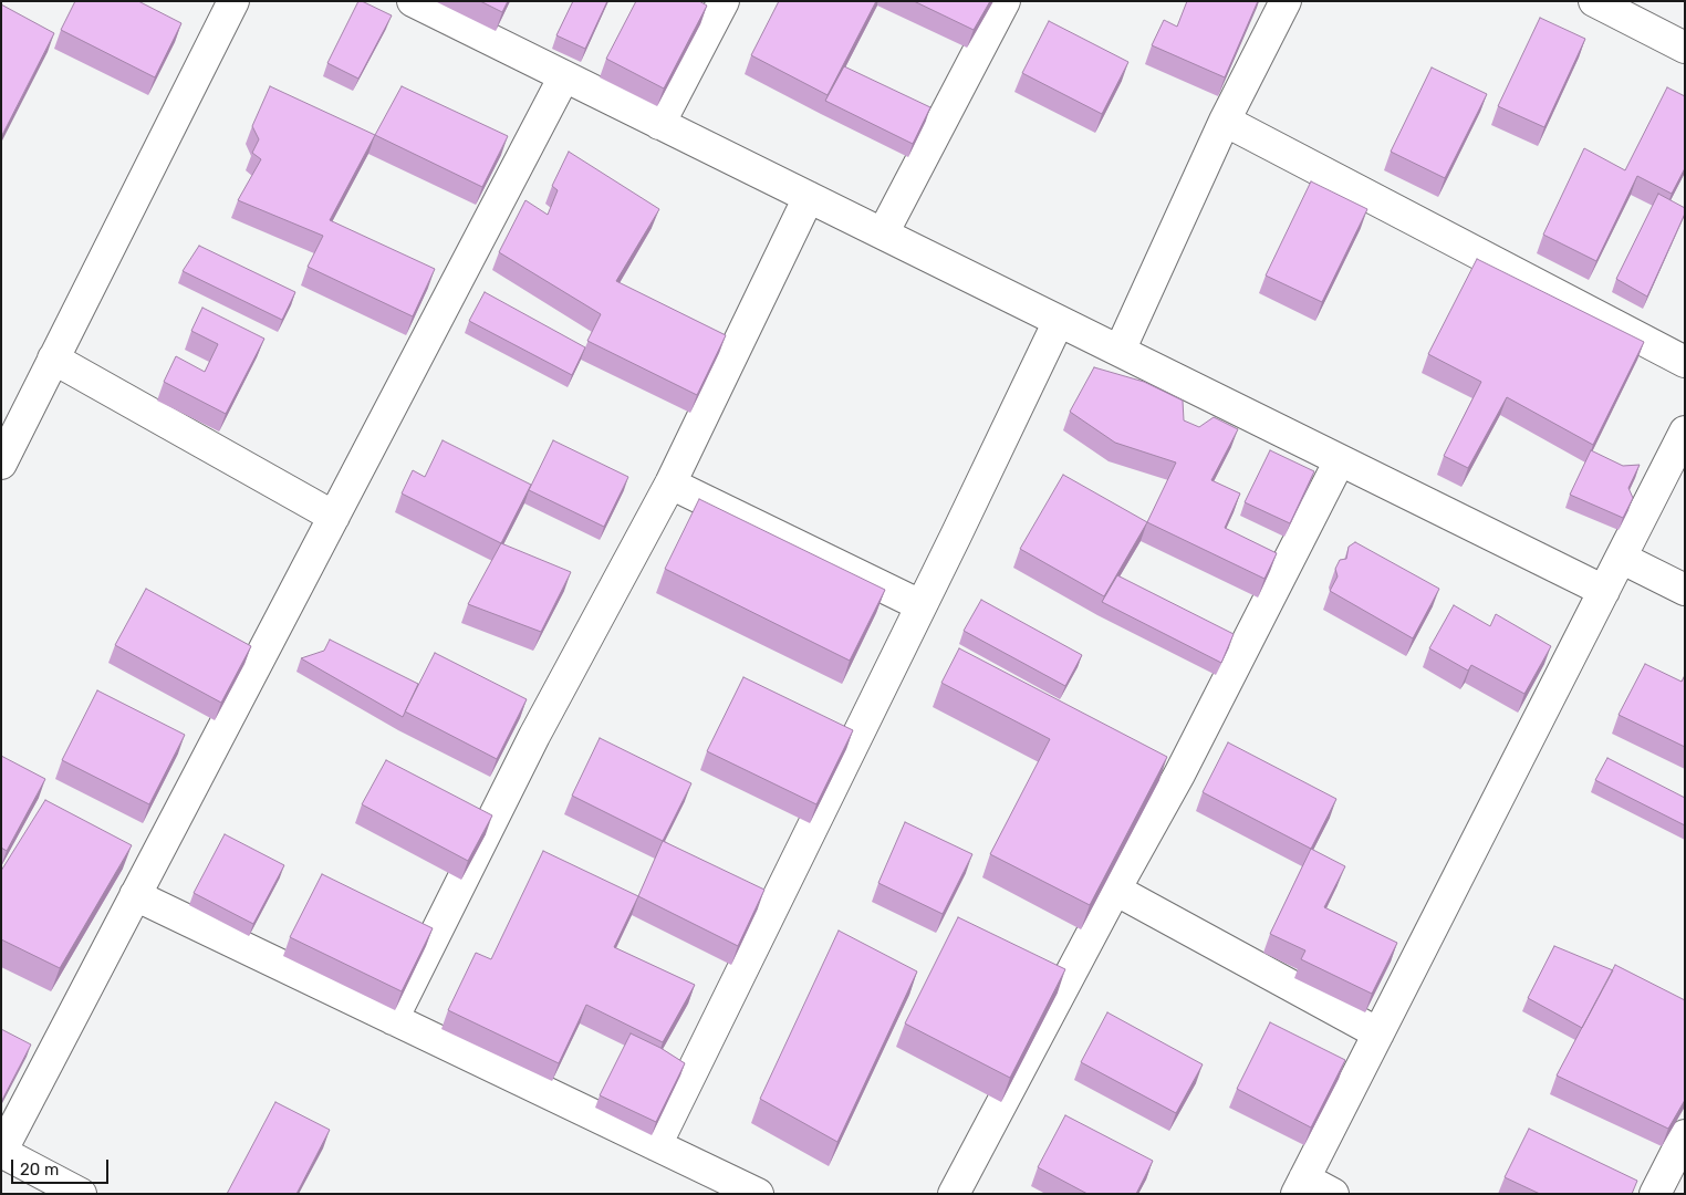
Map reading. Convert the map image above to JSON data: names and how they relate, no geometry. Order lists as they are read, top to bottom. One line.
{"scale_bar":"20 m"}
